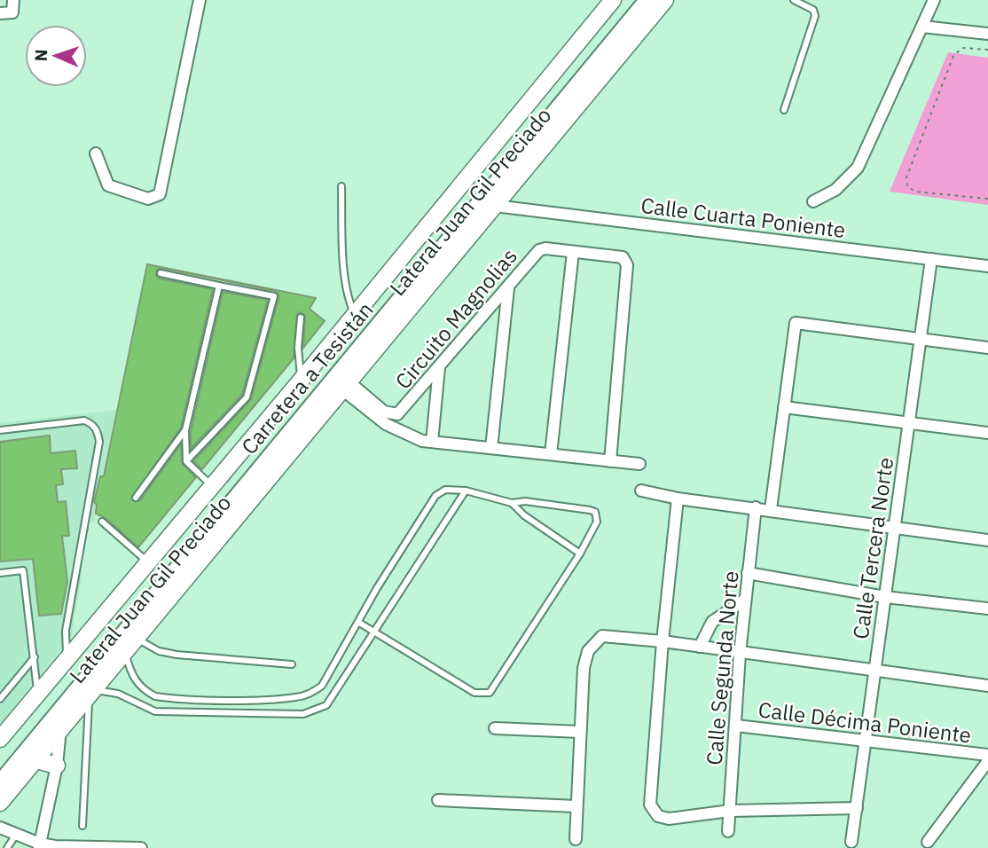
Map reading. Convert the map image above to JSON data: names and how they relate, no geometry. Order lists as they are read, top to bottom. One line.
{"streets":{"main road":["Lateral Juan Gil Preciado","Carretera a Tesistán"],"street":["Calle Cuarta Poniente","Circuito Magnolias","Calle Tercera Norte","Calle Segunda Norte","Calle Décima Poniente"]},"crossings":[["Lateral Juan Gil Preciado","Calle Cuarta Poniente"],["Lateral Juan Gil Preciado","Circuito Magnolias"],["Lateral Juan Gil Preciado","Carretera a Tesistán"],["Calle Cuarta Poniente","Calle Tercera Norte"],["Calle Tercera Norte","Calle Décima Poniente"],["Calle Segunda Norte","Calle Décima Poniente"]],"north":"left"}
